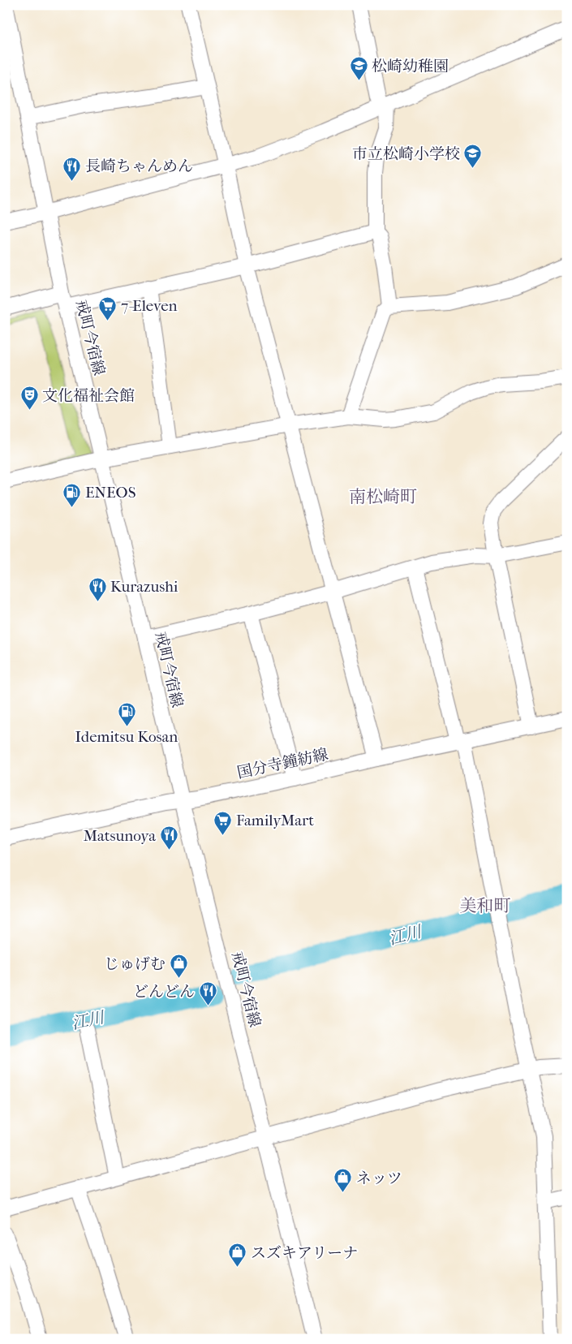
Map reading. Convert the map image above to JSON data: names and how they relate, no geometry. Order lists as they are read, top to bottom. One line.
{"streets":{"street":["戒町今宿線","国分寺鐘紡線"]},"crossings":[["戒町今宿線","国分寺鐘紡線"]],"districts":["南松崎町","美和町"],"water":["江川"],"places":{"school or university":["松崎幼稚園","市立松崎小学校"],"restaurant":["長崎ちゃんめん","Kurazushi","Matsunoya","どんどん"],"supermarket":["7-Eleven","FamilyMart"],"theatre":["文化福祉会館"],"fuel station":["ENEOS","Idemitsu Kosan"],"shop":["じゅげむ","ネッツ","スズキアリーナ"]}}
